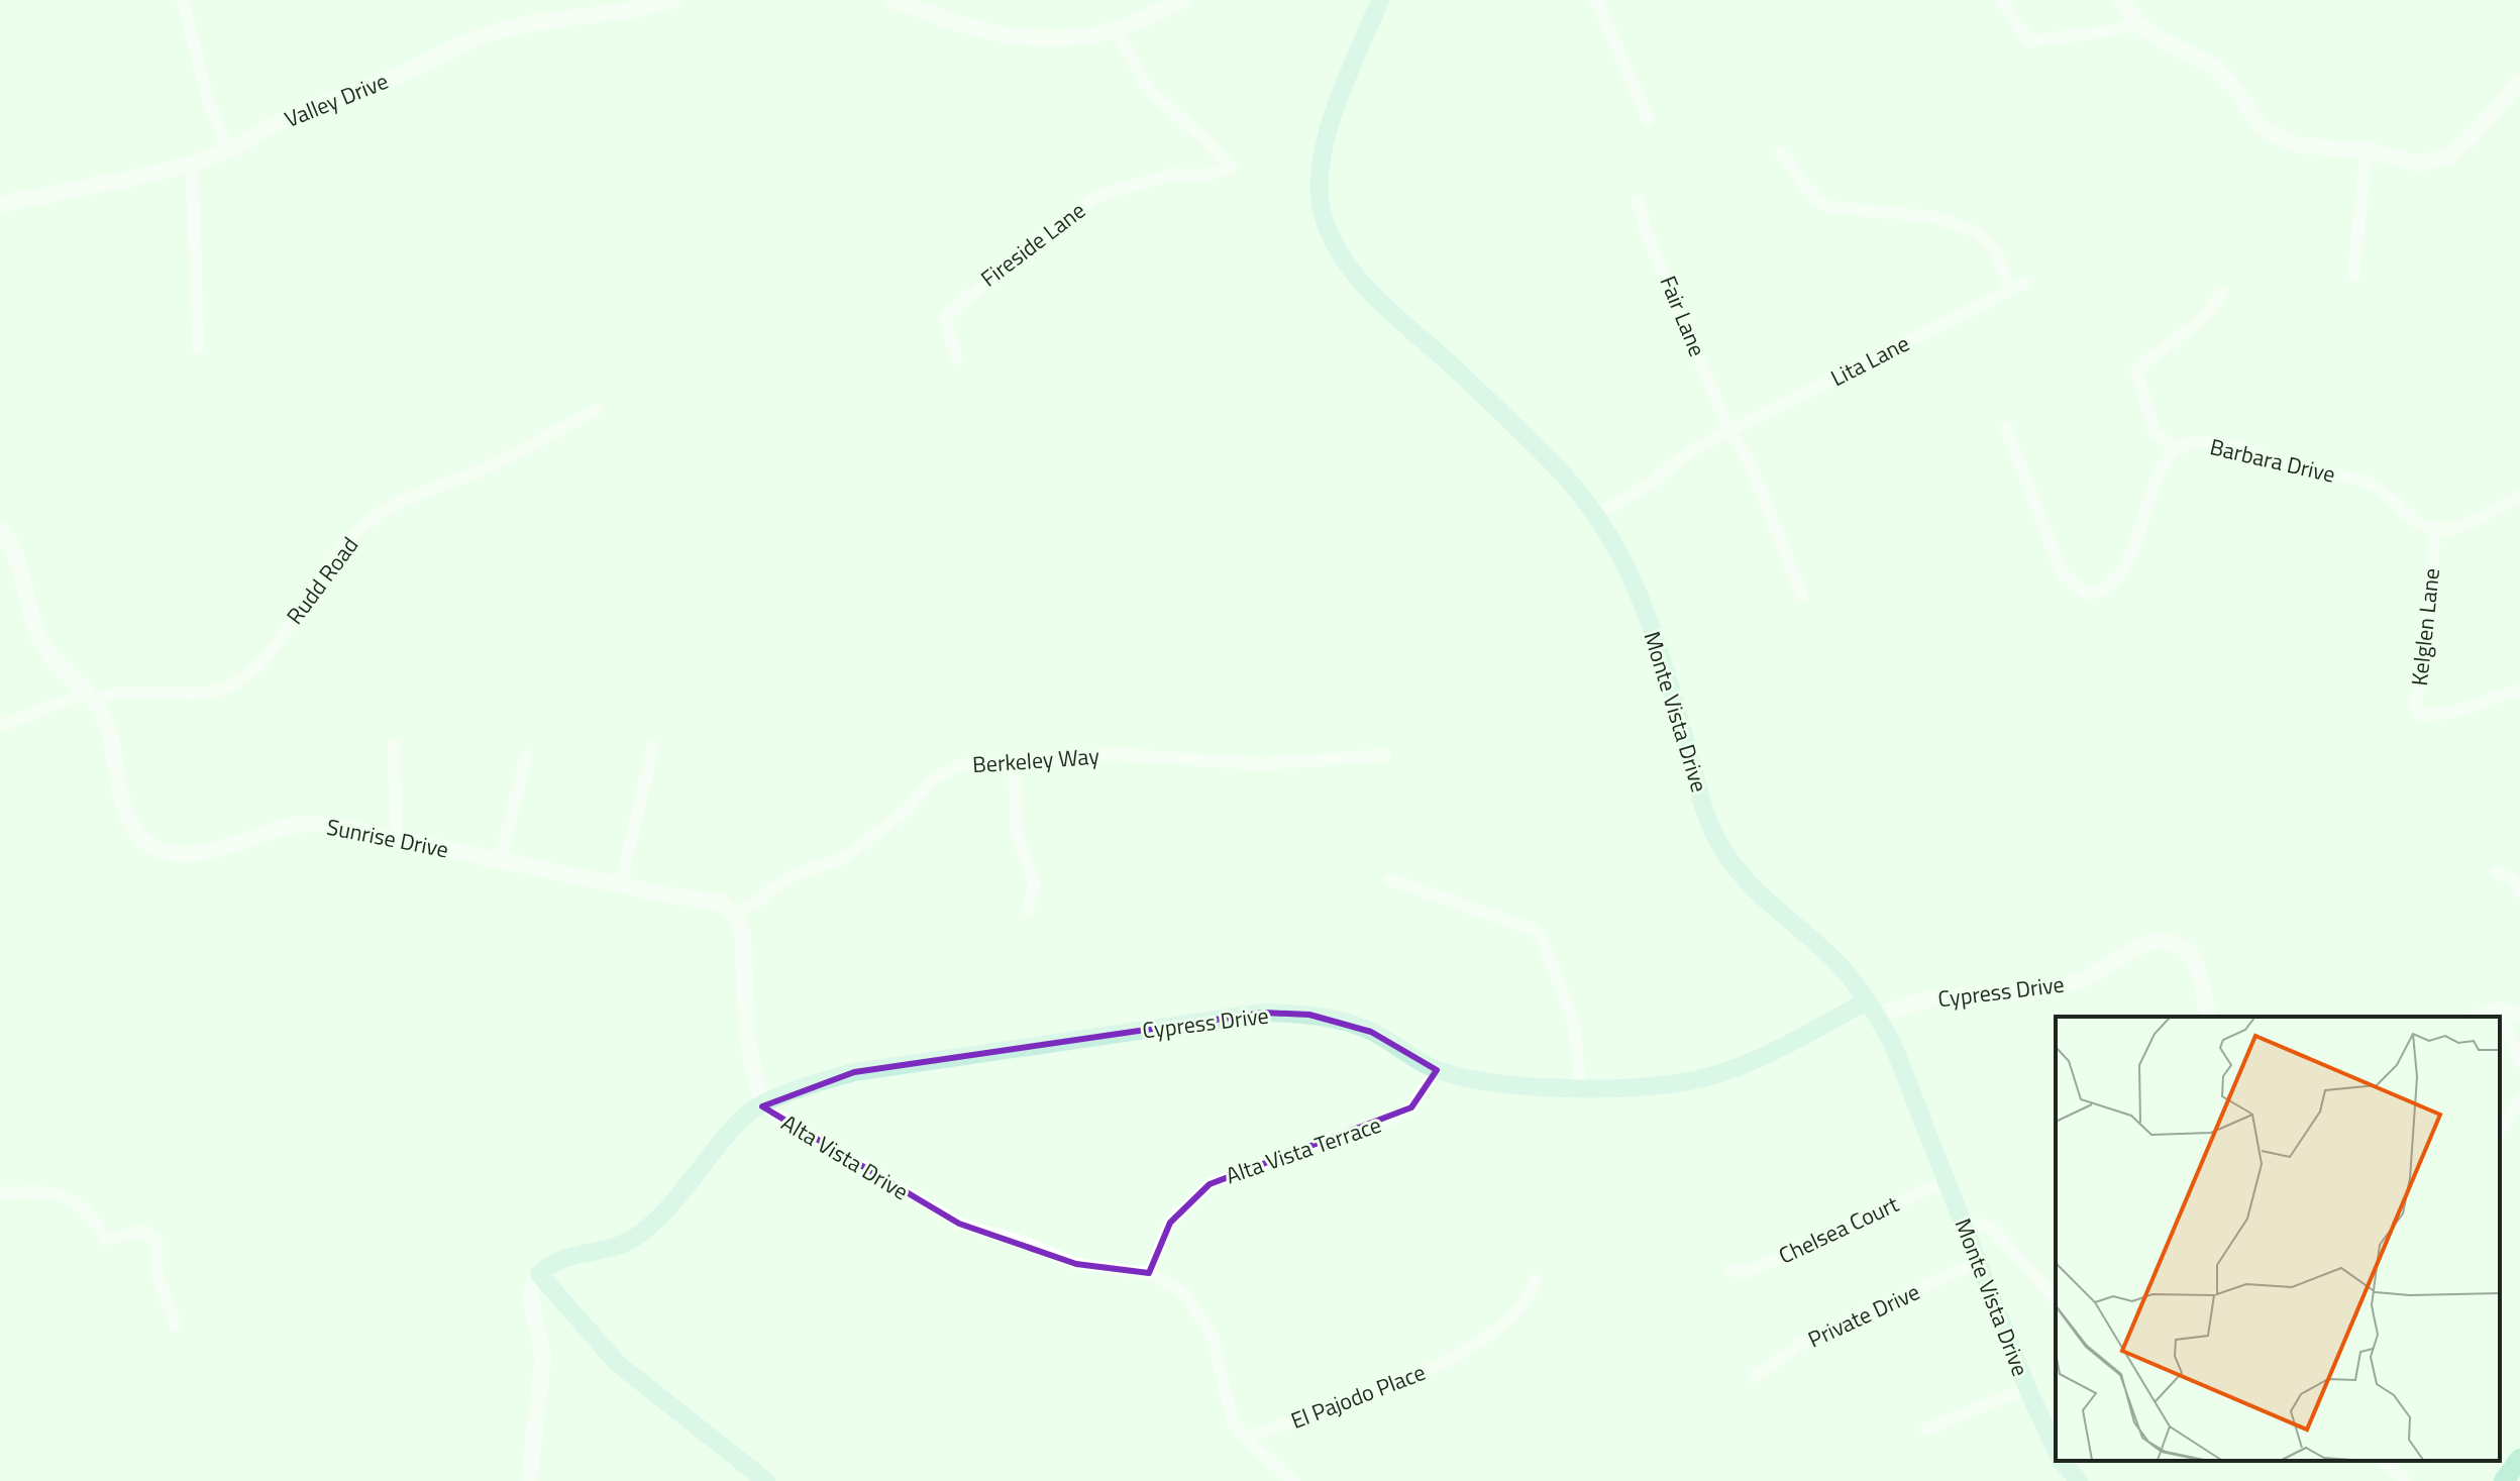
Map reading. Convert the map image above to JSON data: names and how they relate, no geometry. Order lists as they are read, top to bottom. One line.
{"streets":{"main road":["Monte Vista Drive","Cypress Drive","Alta Vista Drive"],"street":["Valley Drive","Fireside Lane","Fair Lane","Lita Lane","Barbara Drive","Rudd Road","Kelglen Lane","Berkeley Way","Sunrise Drive","Alta Vista Terrace","Chelsea Court","Private Drive","El Pajodo Place"]},"crossings":[["Fair Lane","Lita Lane"],["Lita Lane","Monte Vista Drive"],["Barbara Drive","Kelglen Lane"],["Rudd Road","Sunrise Drive"],["Monte Vista Drive","Cypress Drive"],["Monte Vista Drive","Chelsea Court"],["Monte Vista Drive","Private Drive"],["Berkeley Way","Sunrise Drive"],["Cypress Drive","Alta Vista Terrace"],["Cypress Drive","Alta Vista Drive"],["Alta Vista Terrace","Alta Vista Drive"],["Alta Vista Drive","El Pajodo Place"]]}
